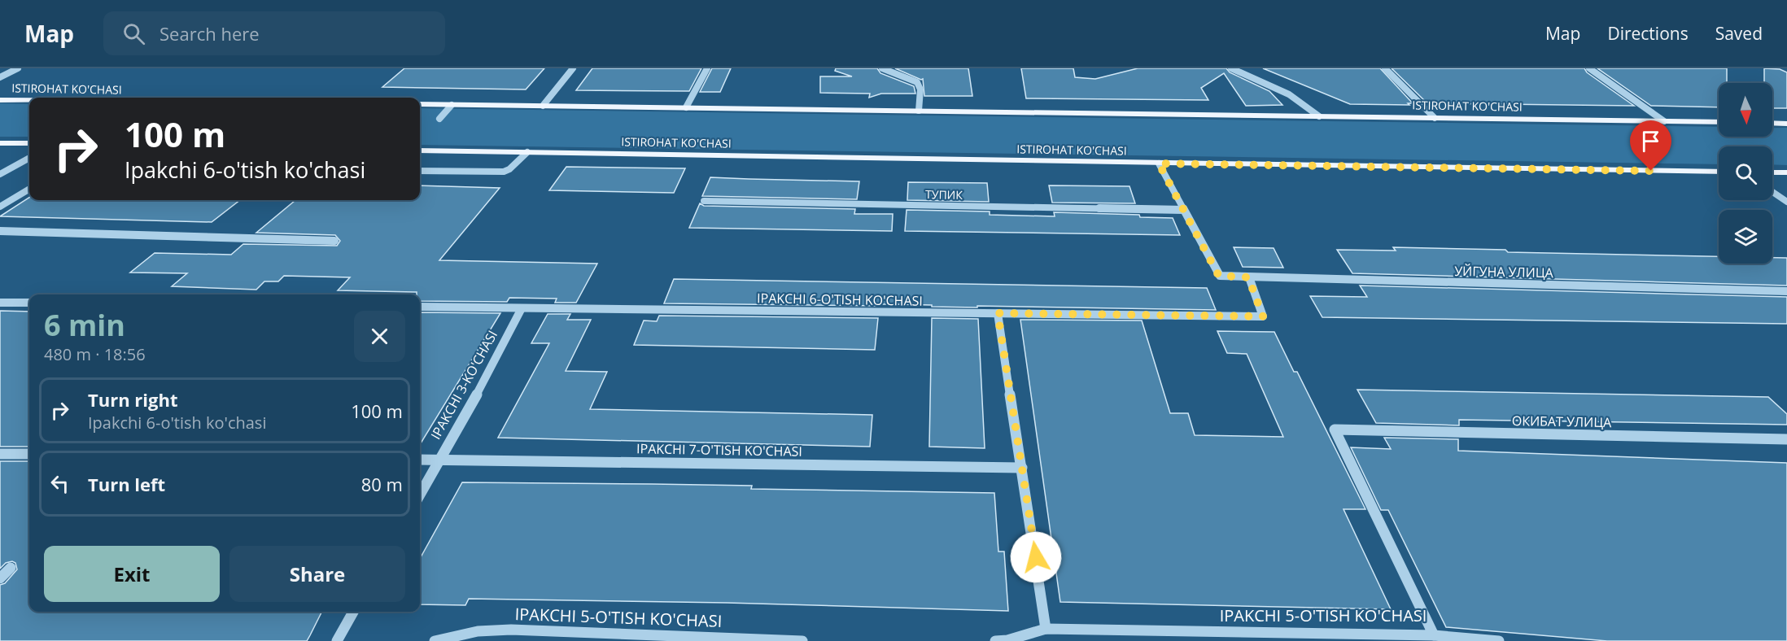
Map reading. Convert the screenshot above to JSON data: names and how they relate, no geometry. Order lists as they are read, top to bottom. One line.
{"streets":{"main road":["ISTIROHAT KO'CHASI"],"street":["ТУПИК","УЙГУНА УЛИЦА","IPAKCHI 6-O'TISH KO'CHASI","IPAKCHI 3-KO'CHASI","ОКИБАТ УЛИЦА","IPAKCHI 7-O'TISH KO'CHASI","IPAKCHI 5-O'TISH KO'CHASI"]},"crossings":[["ТУПИК","УЙГУНА УЛИЦА"],["УЙГУНА УЛИЦА","IPAKCHI 6-O'TISH KO'CHASI"],["IPAKCHI 6-O'TISH KO'CHASI","IPAKCHI 3-KO'CHASI"],["IPAKCHI 3-KO'CHASI","IPAKCHI 7-O'TISH KO'CHASI"],["ОКИБАТ УЛИЦА","IPAKCHI 5-O'TISH KO'CHASI"]],"north":"bottom","page":{"header":"Map","search":"Search here","nav":["Map","Directions","Saved"],"turn":["100 m","Ipakchi 6-o'tish ko'chasi"],"heading":["6 min","480 m · 18:56"],"list":[{"name":"Turn right","note":"Ipakchi 6-o'tish ko'chasi","value":"100 m"},{"name":"Turn left","value":"80 m"}],"buttons":["Exit","Share"]}}
